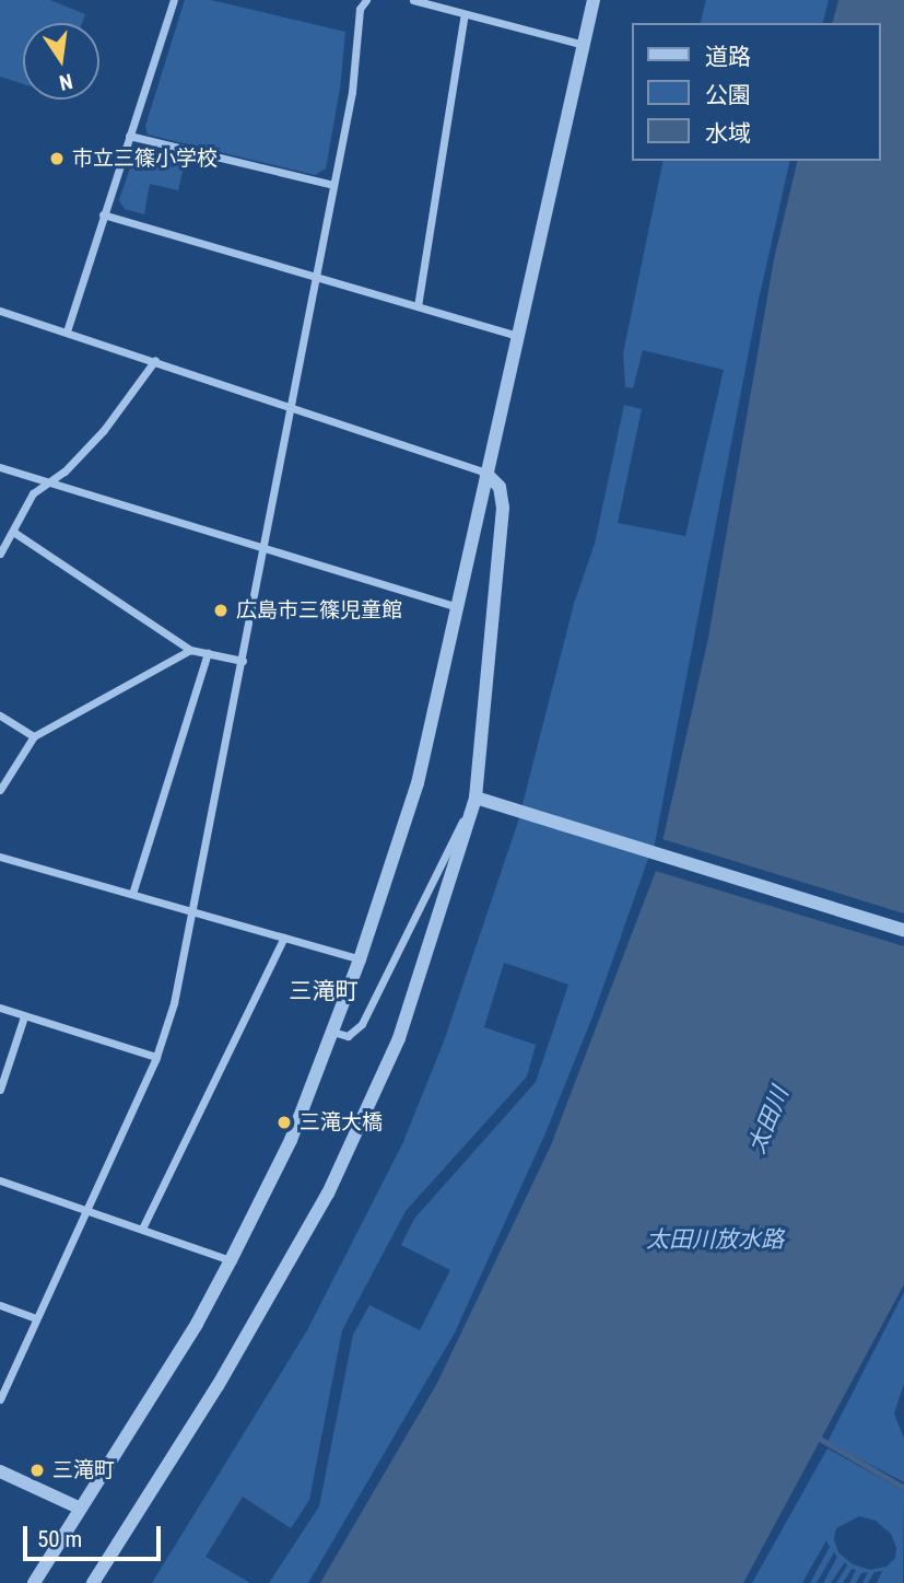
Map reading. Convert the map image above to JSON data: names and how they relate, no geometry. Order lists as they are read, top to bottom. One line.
{"districts":["三滝町"],"water":["太田川","太田川放水路"],"places":["市立三篠小学校","広島市三篠児童館","三滝大橋","三滝町"],"legend":["道路","公園","水域"],"scale_bar":"50 m","north":"bottom"}
